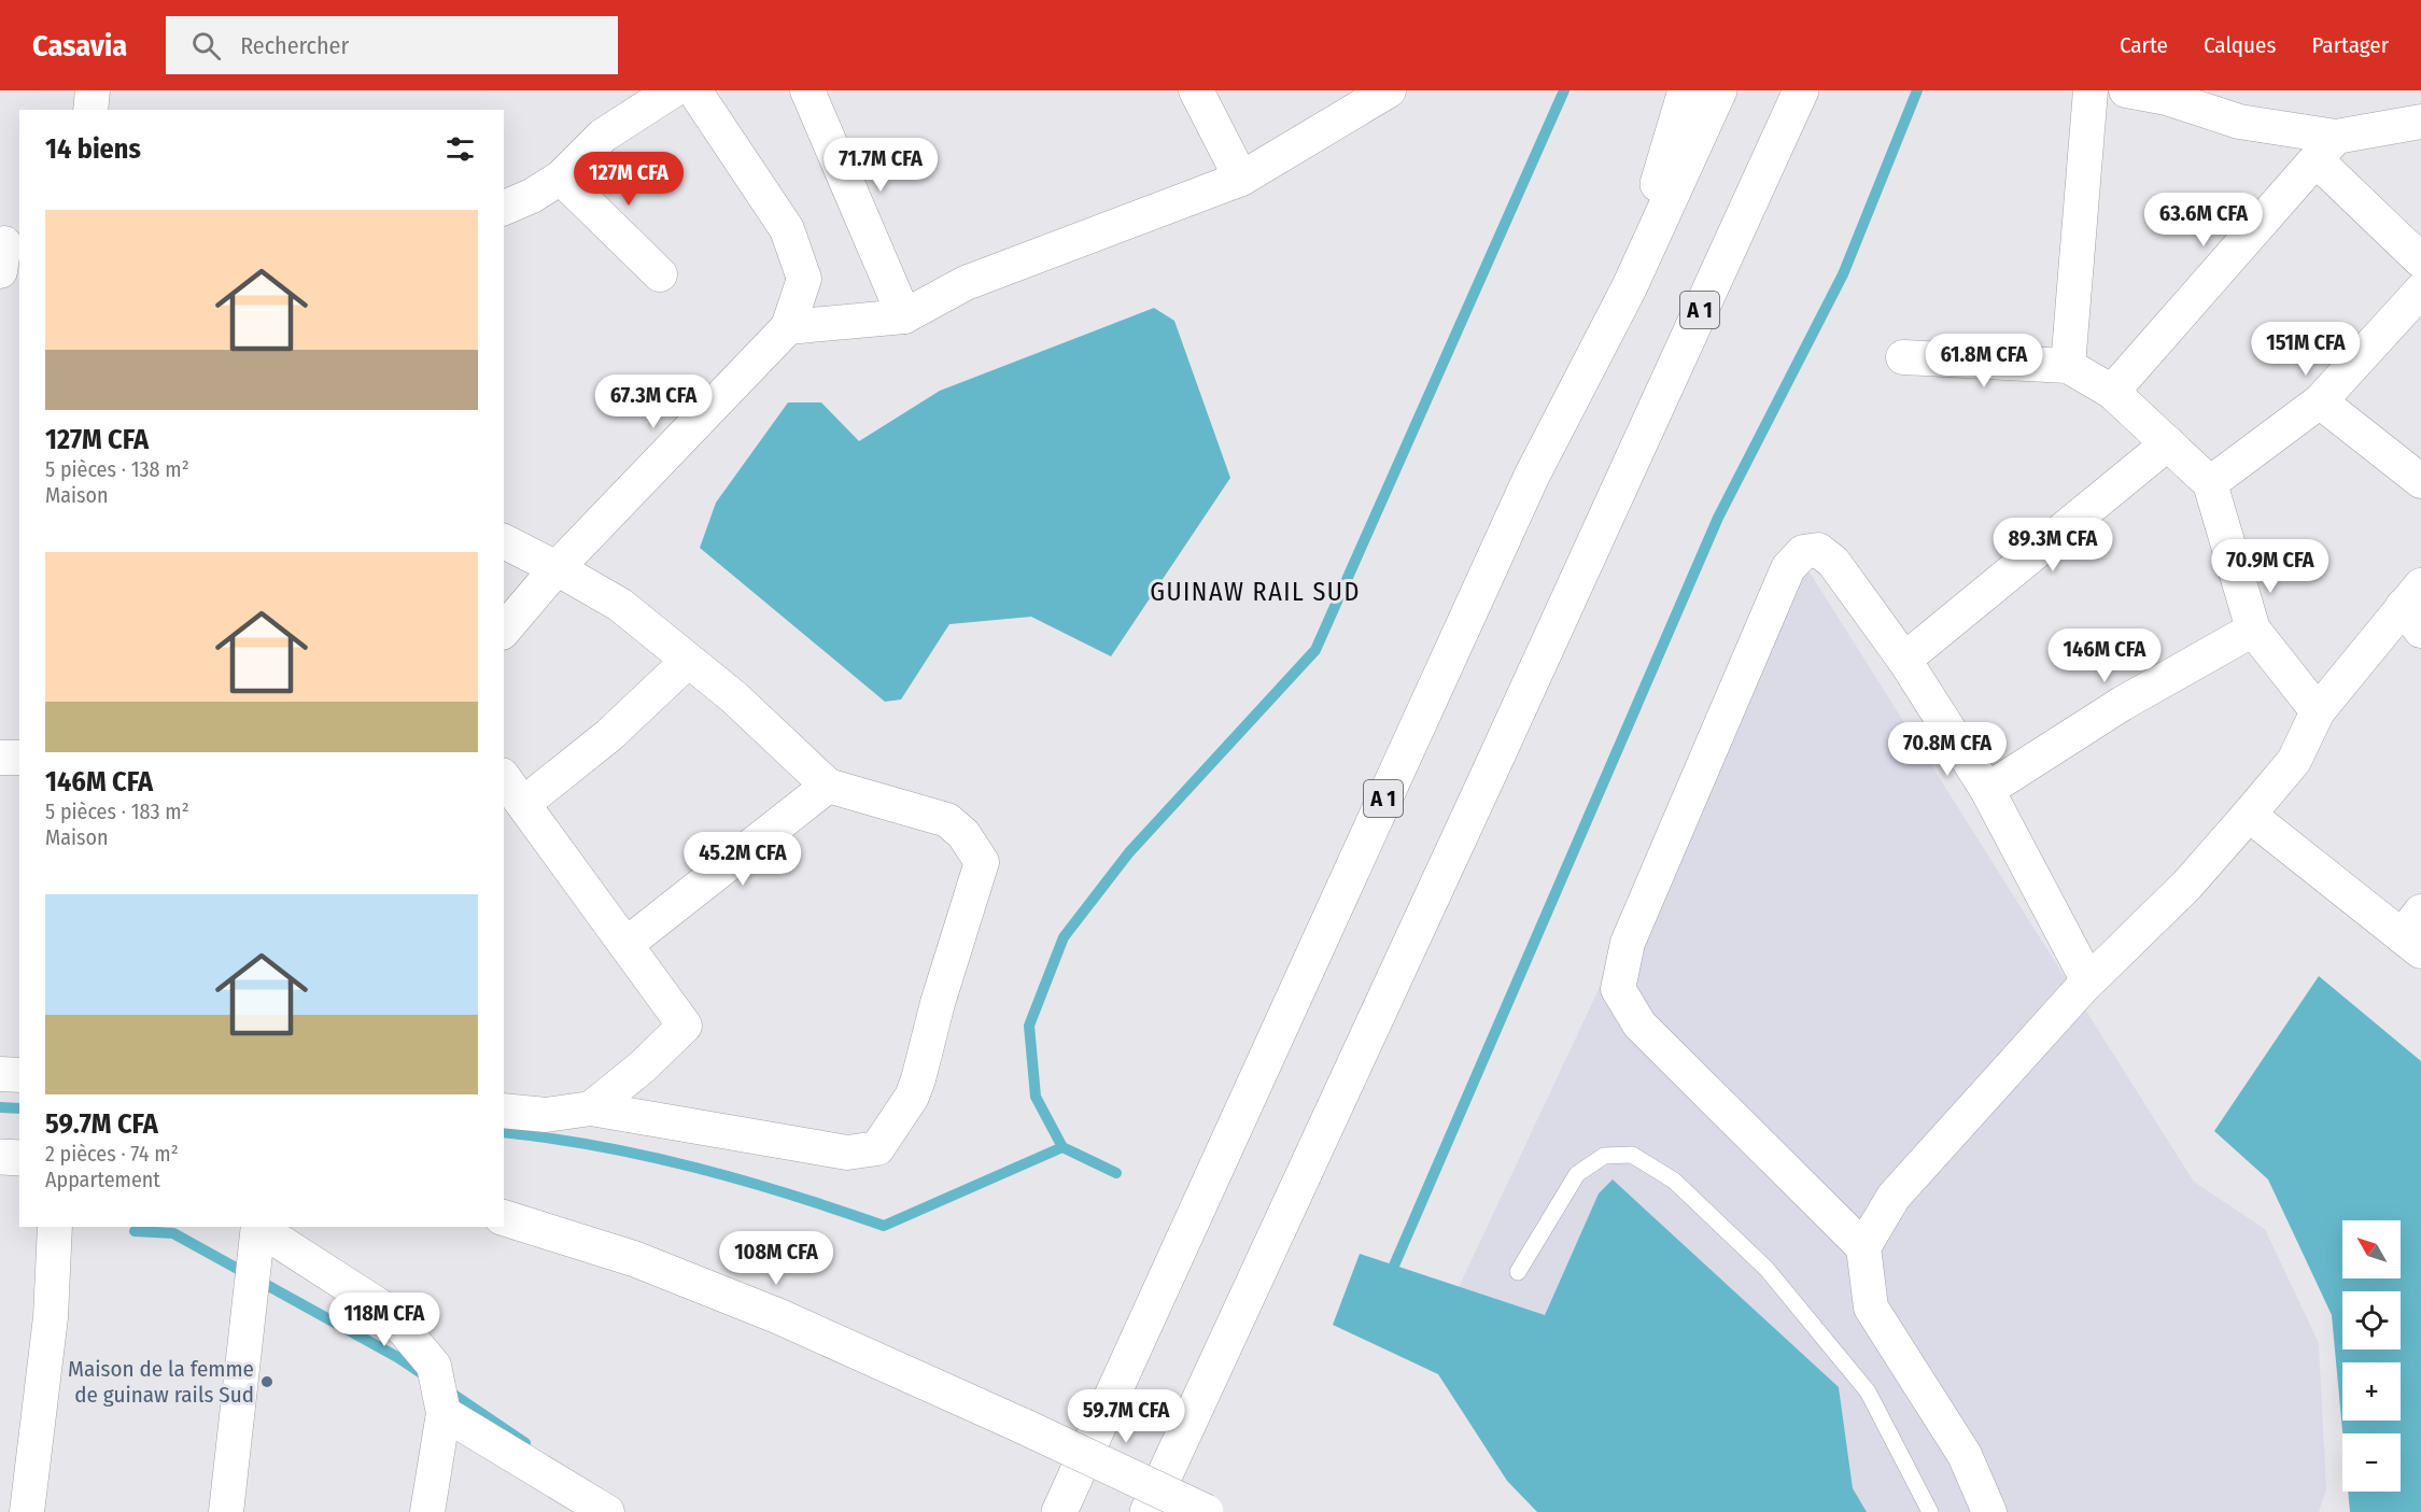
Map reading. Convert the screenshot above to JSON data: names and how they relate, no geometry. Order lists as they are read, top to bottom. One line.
{"streets":{"main road":["A 1"]},"districts":["GUINAW RAIL SUD"],"places":["Maison de la femme de guinaw rails Sud"],"north":"top left","page":{"header":"Casavia","search":"Rechercher","nav":["Carte","Calques","Partager"],"heading":"14 biens","price":["71.7M CFA","127M CFA","63.6M CFA","151M CFA","61.8M CFA","67.3M CFA","89.3M CFA","70.9M CFA","146M CFA","70.8M CFA","45.2M CFA","108M CFA","118M CFA","59.7M CFA"],"list":[{"name":"127M CFA","note":"5 pièces · 138 m² · Maison"},{"name":"146M CFA","note":"5 pièces · 183 m² · Maison"},{"name":"59.7M CFA","note":"2 pièces · 74 m² · Appartement"}],"map_buttons":["+","−"]}}
